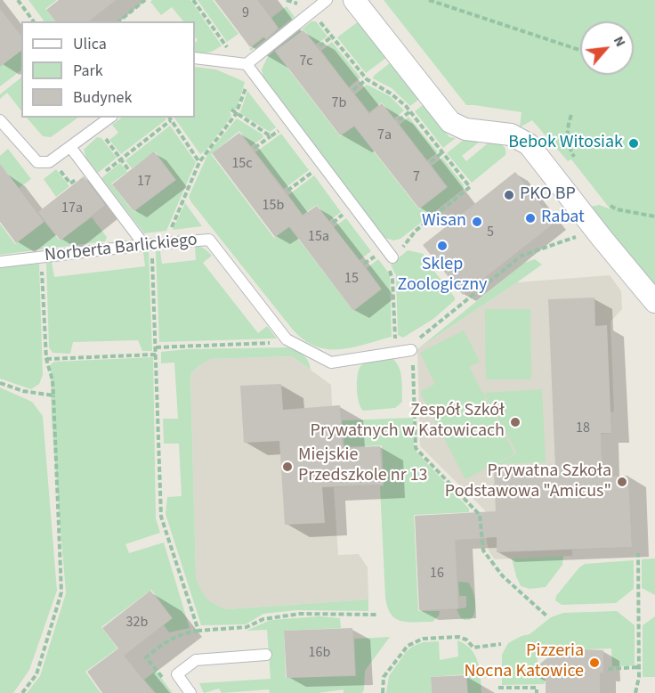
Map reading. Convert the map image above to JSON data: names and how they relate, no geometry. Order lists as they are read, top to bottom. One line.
{"streets":{"lane":["Norberta Barlickiego"]},"places":["Bebok Witosiak","PKO BP","Rabat","Wisan","Sklep Zoologiczny","Zespół Szkół Prywatnych w Katowicach","Miejskie Przedszkole nr 13","Prywatna Szkoła Podstawowa \"Amicus\"","Pizzeria Nocna Katowice"],"house_numbers":["9","7c","7b","7a","15c","7","17","15b","17a","5","15a","15","18","16","32b","16b"],"legend":["Ulica","Park","Budynek"],"north":"top right"}
